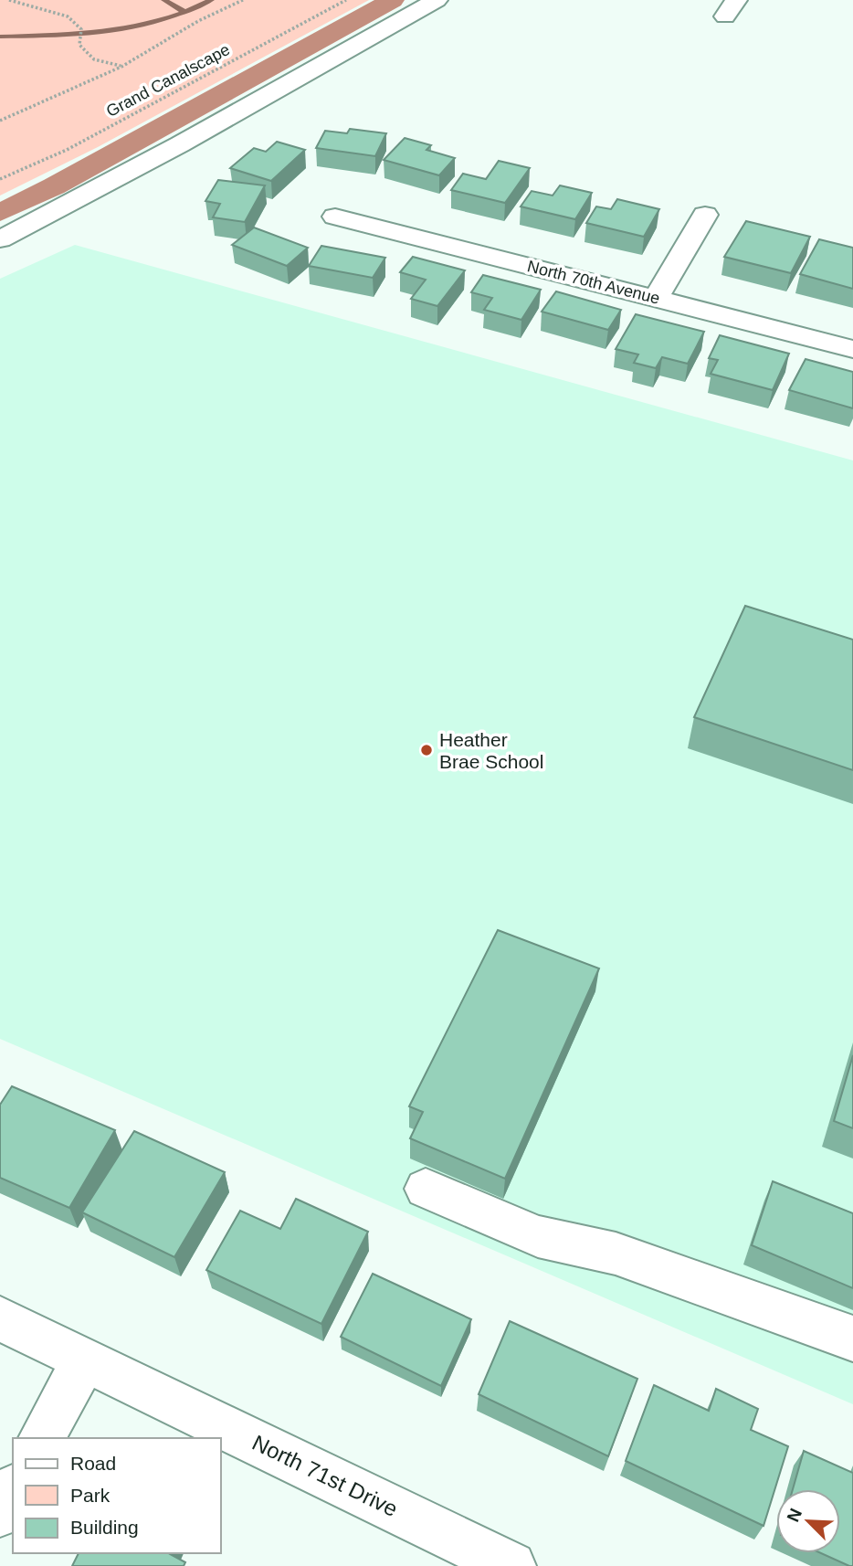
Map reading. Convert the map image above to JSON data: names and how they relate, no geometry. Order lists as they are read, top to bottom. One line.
{"streets":{"street":["North 70th Avenue","North 71st Drive"],"path":["Grand Canalscape"]},"places":["Heather Brae School"],"legend":["Road","Park","Building"],"north":"top left"}
